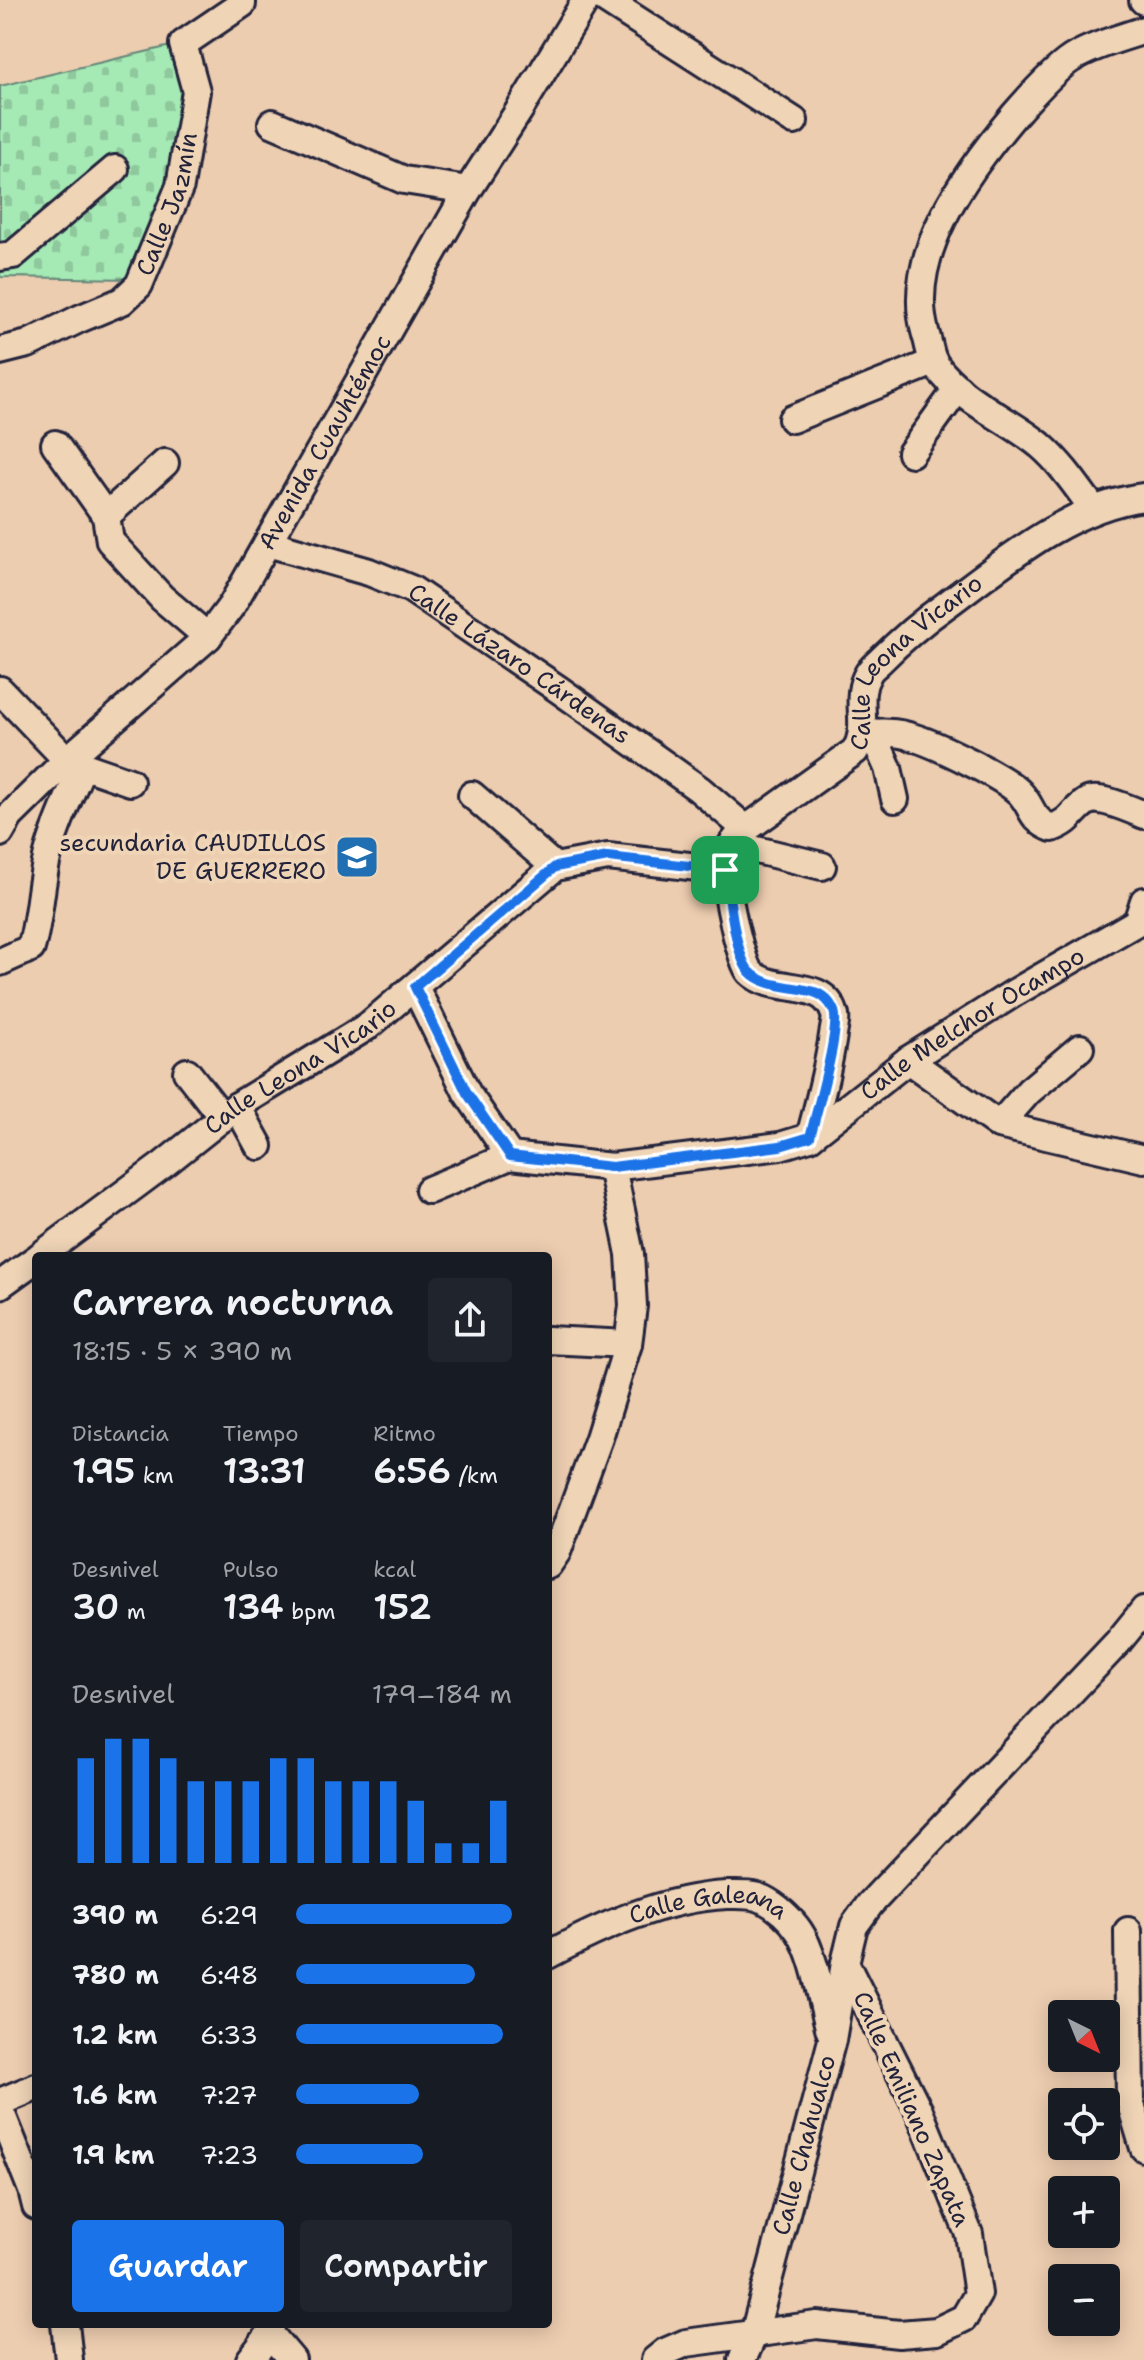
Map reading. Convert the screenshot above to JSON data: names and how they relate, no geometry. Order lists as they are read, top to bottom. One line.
{"streets":{"street":["Calle Jazmín","Avenida Cuauhtémoc","Calle Lázaro Cárdenas","Calle Leona Vicario","Calle Melchor Ocampo","Calle Galeana","Calle Emiliano Zapata","Calle Chahualco"]},"crossings":[["Avenida Cuauhtémoc","Calle Lázaro Cárdenas"],["Calle Lázaro Cárdenas","Calle Leona Vicario"],["Calle Galeana","Calle Chahualco"],["Calle Emiliano Zapata","Calle Chahualco"]],"places":{"school or university":["secundaria CAUDILLOS DE GUERRERO"]},"north":"bottom right","page":{"heading":["Carrera nocturna","18:15 · 5 × 390 m"],"stats":[["Distancia","1.95 km"],["Tiempo","13:31"],["Ritmo","6:56 /km"],["Desnivel","30 m"],["Pulso","134 bpm"],["kcal","152"]],"chart":["Desnivel","179–184 m"],"list":[{"name":"390 m","note":"6:29"},{"name":"780 m","note":"6:48"},{"name":"1.2 km","note":"6:33"},{"name":"1.6 km","note":"7:27"},{"name":"1.9 km","note":"7:23"}],"map_buttons":["+","−"],"buttons":["Guardar","Compartir"]}}
